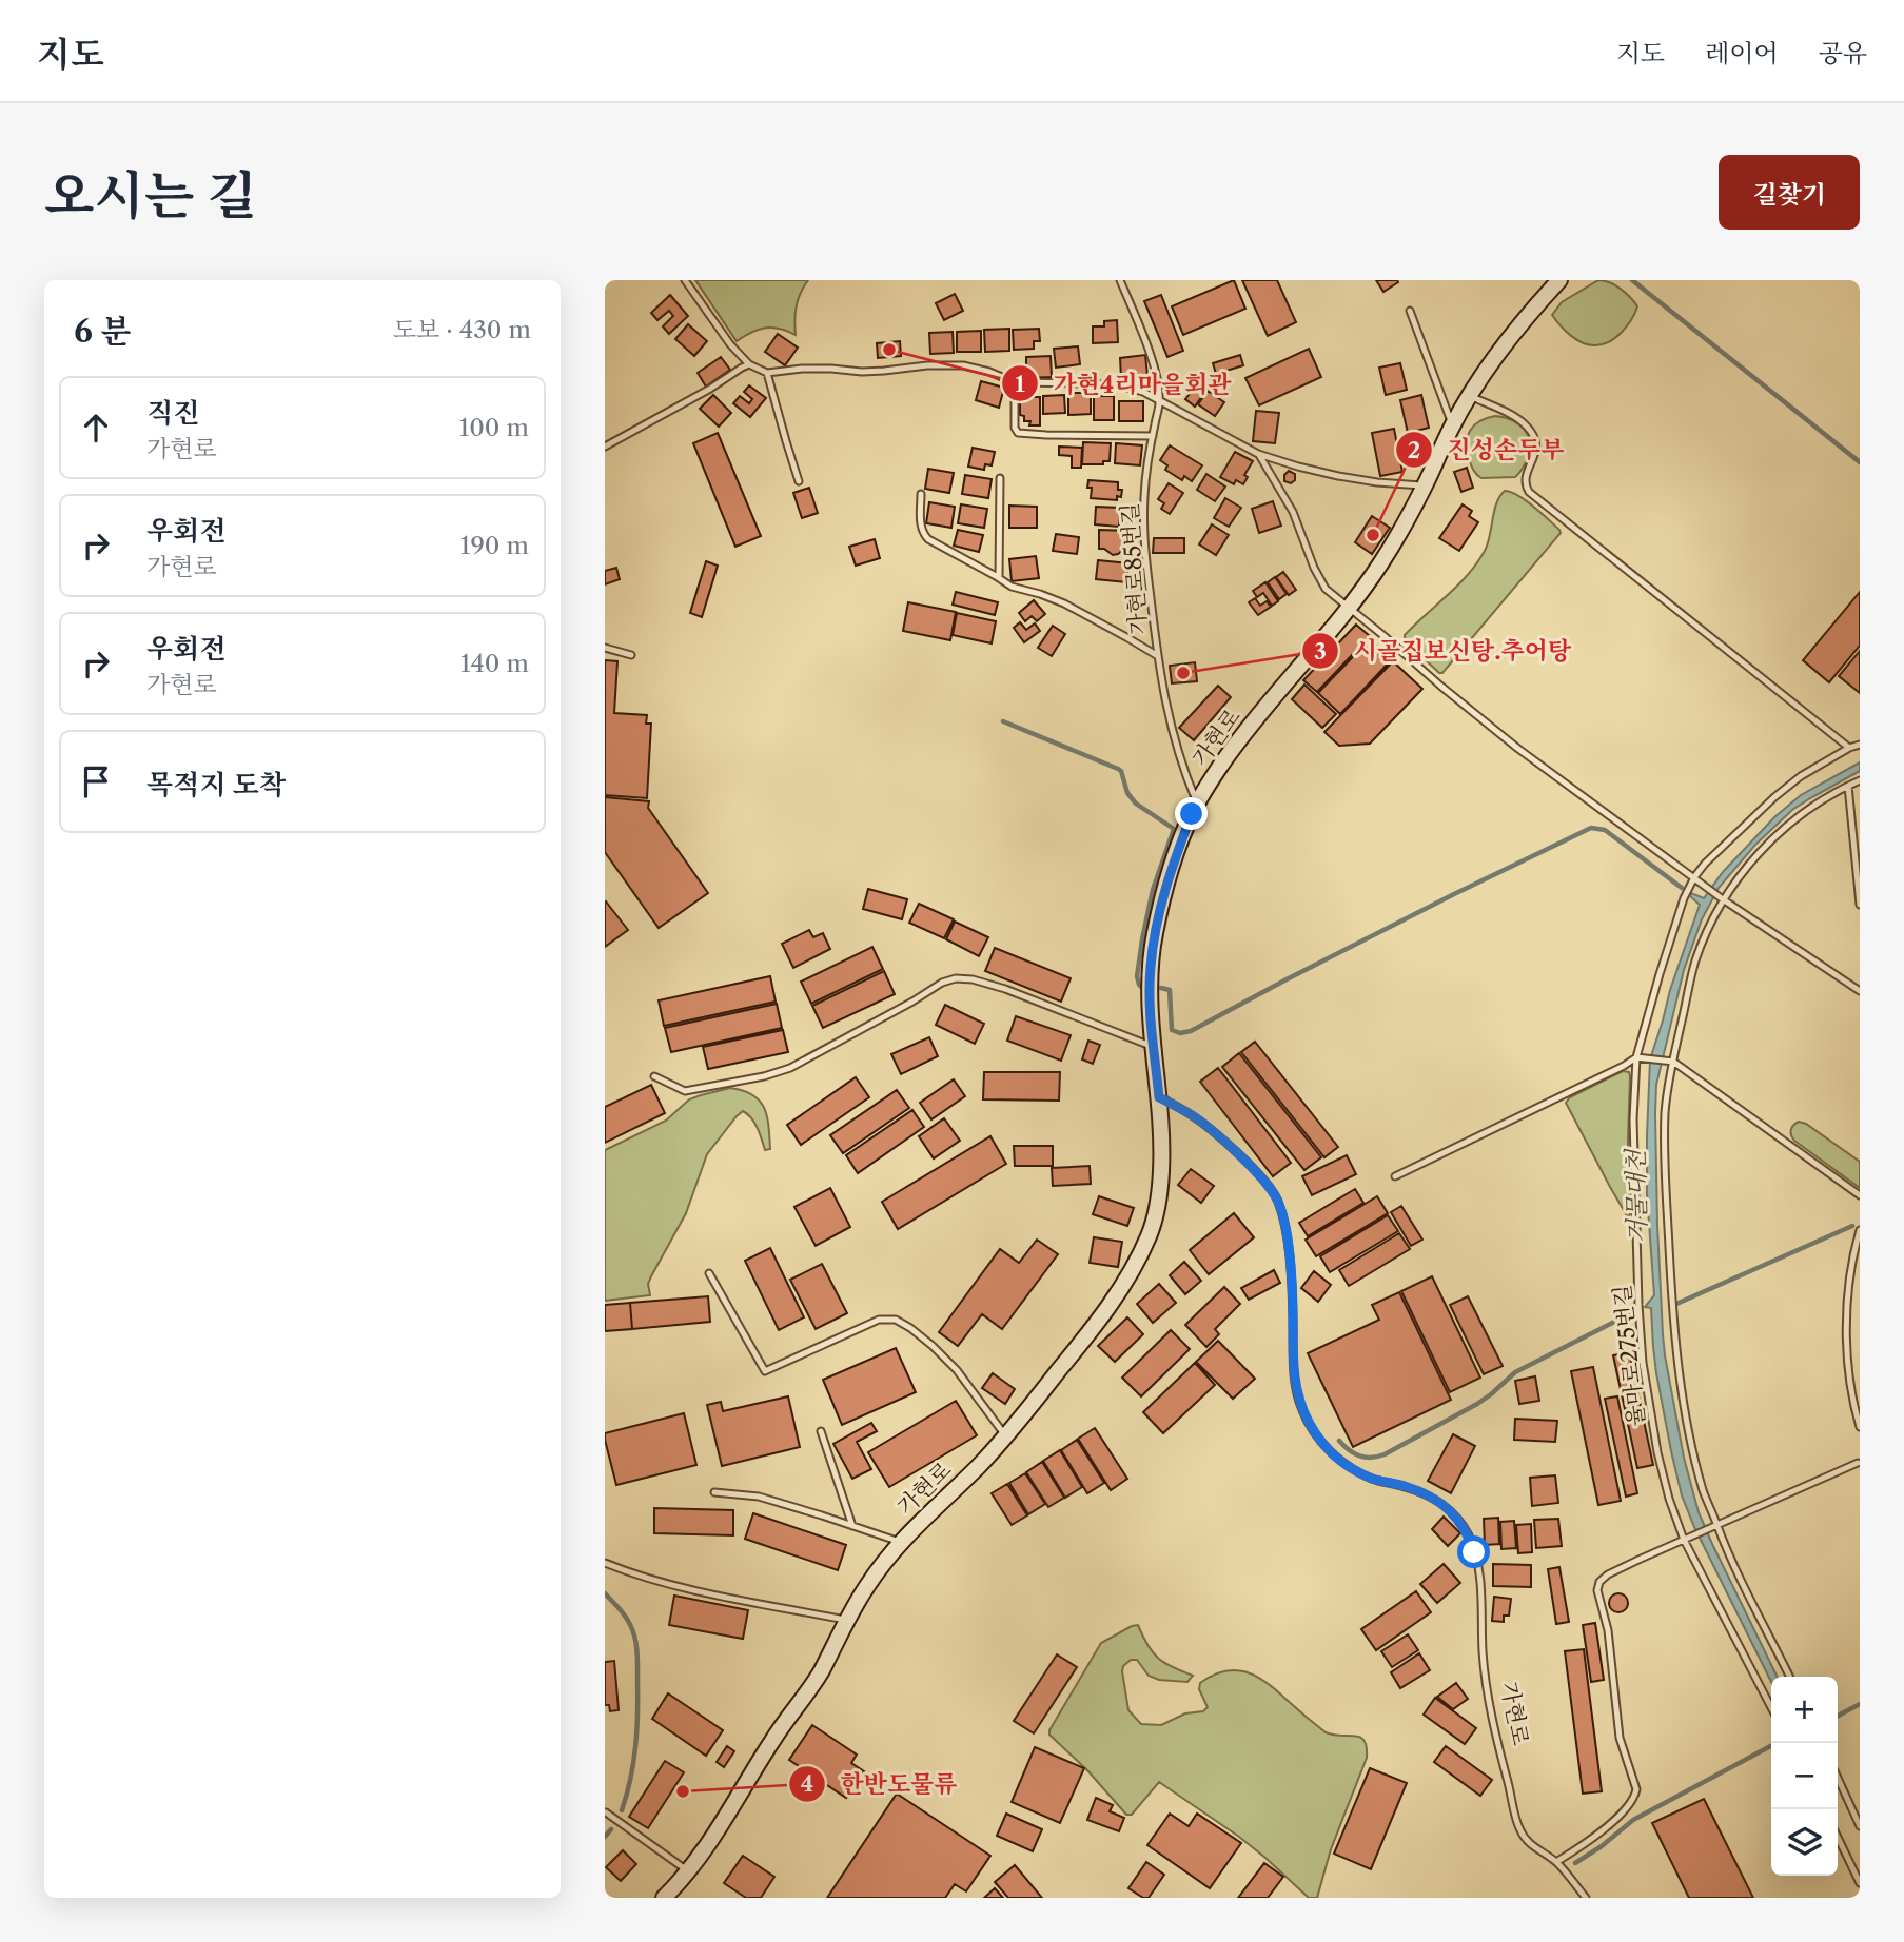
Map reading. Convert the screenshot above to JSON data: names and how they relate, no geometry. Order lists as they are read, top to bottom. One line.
{"streets":{"street":["가현로"],"lane":["가현로85번길","율마로275번길"]},"crossings":[["가현로85번길","가현로"]],"water":["거물대천"],"places":["가현4리마을회관","진성손두부","시골집보신탕.추어탕","한반도물류"],"page":{"header":"지도","nav":["지도","레이어","공유"],"title":"오시는 길","buttons":"길찾기","heading":["6 분","도보 · 430 m"],"list":[["직진","가현로","100 m"],["우회전","가현로","190 m"],["우회전","가현로","140 m"],"목적지 도착"],"map_buttons":["+","−"]}}
